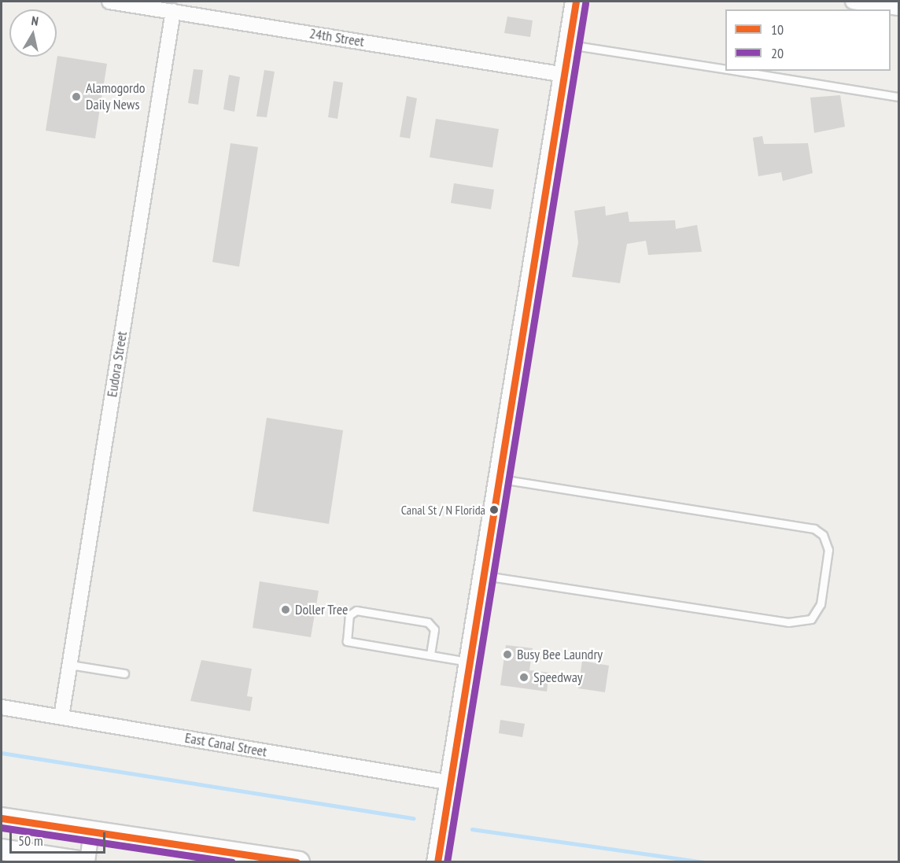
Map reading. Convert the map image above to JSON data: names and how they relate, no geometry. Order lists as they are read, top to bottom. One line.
{"streets":{"street":["24th Street","Eudora Street","East Canal Street"]},"crossings":[["24th Street","Eudora Street"],["Eudora Street","East Canal Street"]],"places":["Alamogordo Daily News","Canal St / N Florida","Doller Tree","Busy Bee Laundry","Speedway"],"lines":["transit line 10","transit line 20"],"legend":["10","20"],"scale_bar":"50 m","north":"top"}
